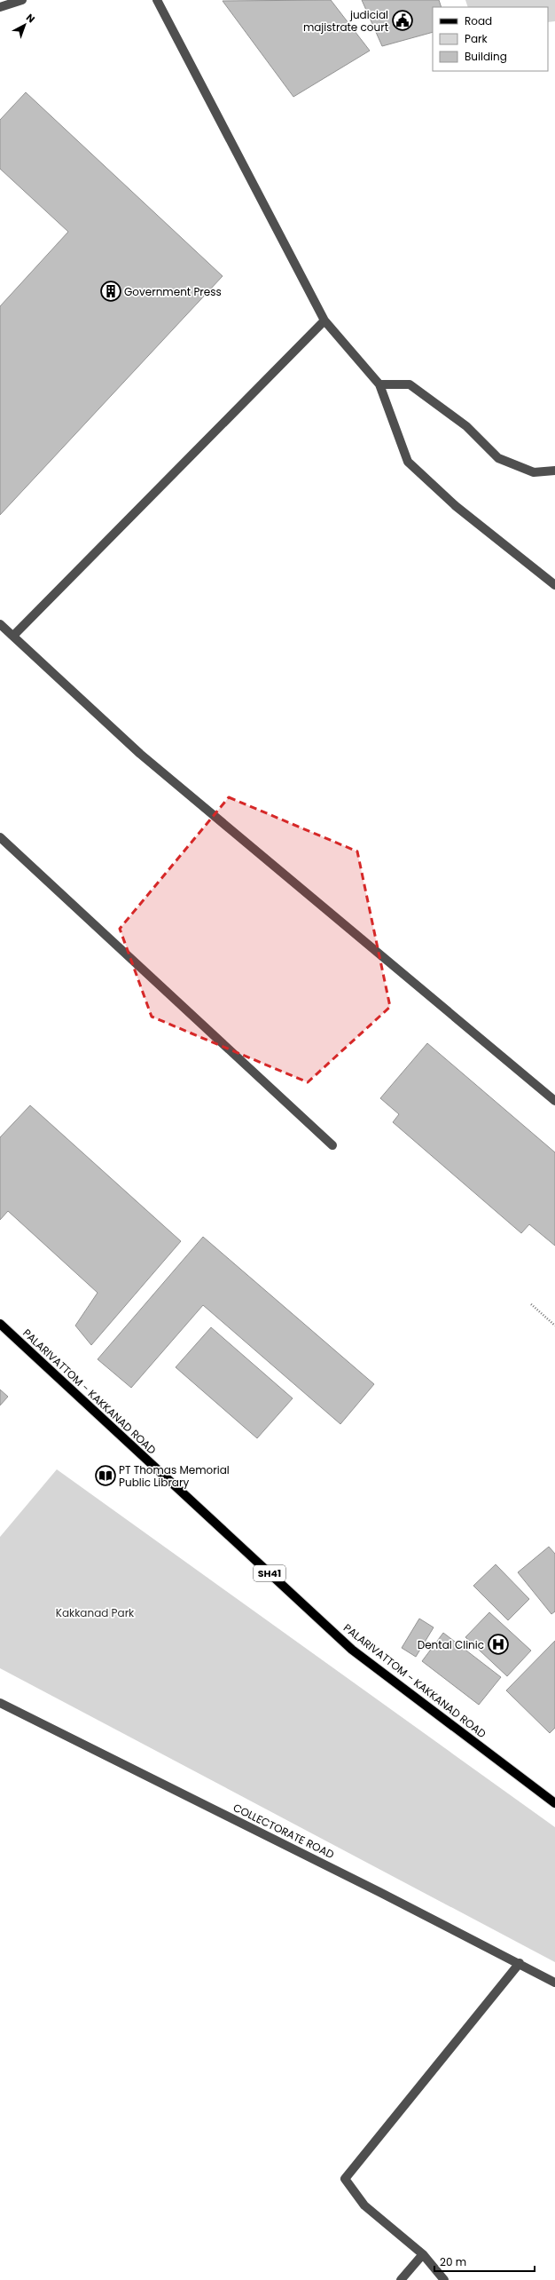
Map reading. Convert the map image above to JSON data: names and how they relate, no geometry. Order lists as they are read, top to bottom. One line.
{"streets":{"main road":["PALARIVATTOM - KAKKANAD ROAD","SH41"],"street":["COLLECTORATE ROAD"]},"parks":["Kakkanad Park"],"places":{"public building":["judicial majistrate court"],"building":["Government Press"],"library":["PT Thomas Memorial Public Library"],"hospital":["Dental Clinic"]},"legend":["Road","Park","Building"],"scale_bar":"20 m","north":"top right"}
